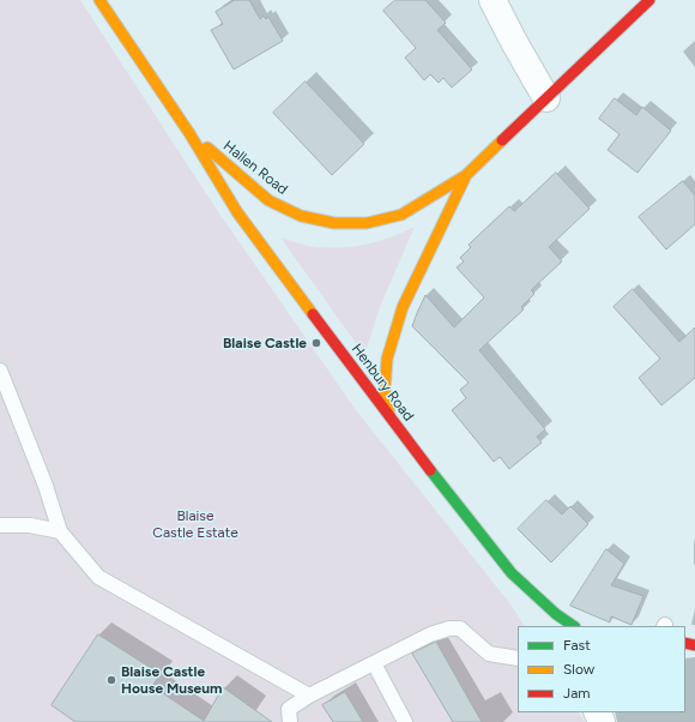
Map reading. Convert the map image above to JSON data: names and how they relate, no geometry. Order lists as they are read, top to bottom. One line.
{"streets":{"main road":["Hallen Road","Henbury Road"]},"crossings":[["Hallen Road","Henbury Road"]],"parks":["Blaise Castle Estate"],"places":["Blaise Castle","Blaise Castle House Museum"],"legend":["Fast","Slow","Jam"]}
